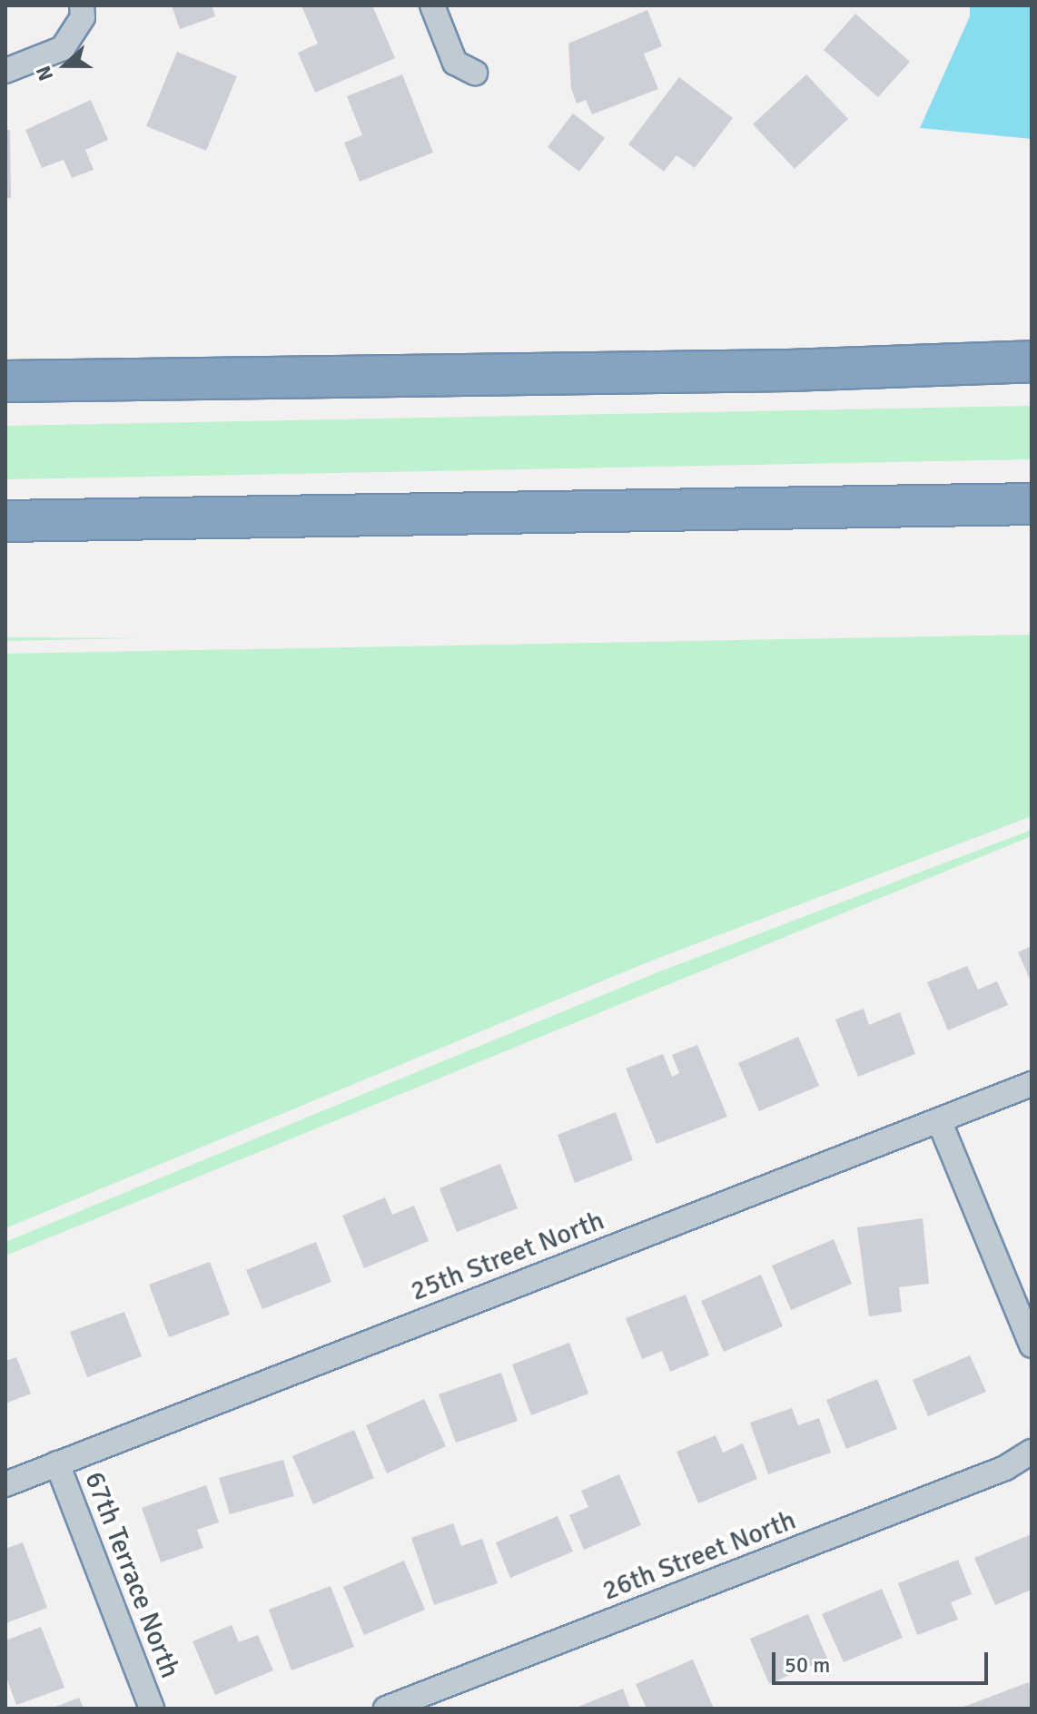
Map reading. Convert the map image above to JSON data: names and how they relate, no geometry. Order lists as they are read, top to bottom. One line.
{"streets":{"street":["25th Street North","26th Street North","67th Terrace North"]},"crossings":[["25th Street North","67th Terrace North"]],"scale_bar":"50 m","north":"left"}
